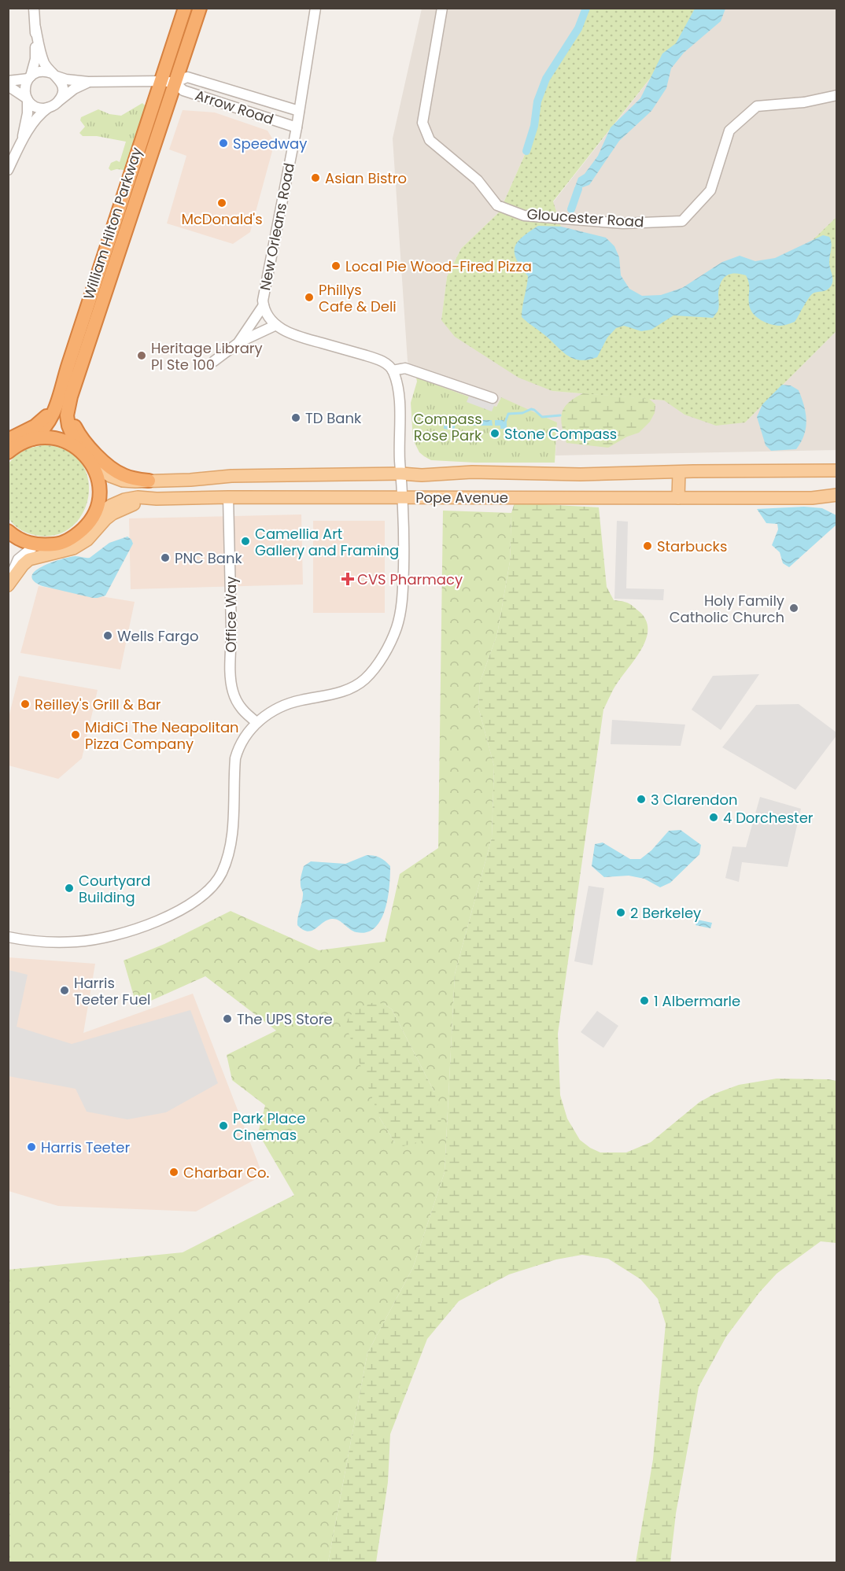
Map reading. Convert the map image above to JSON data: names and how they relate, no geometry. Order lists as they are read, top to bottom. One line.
{"streets":{"highway":["William Hilton Parkway"],"main road":["Pope Avenue"],"street":["Arrow Road","Gloucester Road","New Orleans Road","Office Way"]},"crossings":[["Arrow Road","William Hilton Parkway"],["Arrow Road","New Orleans Road"],["Pope Avenue","Office Way"]],"parks":["Compass Rose Park"],"places":{"other":["Speedway","Asian Bistro","McDonald's","Local Pie Wood-Fired Pizza","Phillys Cafe & Deli","Heritage Library Pl Ste 100","TD Bank","Stone Compass","Camellia Art Gallery and Framing","Starbucks","PNC Bank","Holy Family Catholic Church","Wells Fargo","Reilley's Grill & Bar","MidiCi The Neapolitan Pizza Company","3 Clarendon","4 Dorchester","Courtyard Building","2 Berkeley","Harris Teeter Fuel","1 Albermarle","The UPS Store","Park Place Cinemas","Harris Teeter","Charbar Co."],"health":["CVS Pharmacy"]}}
